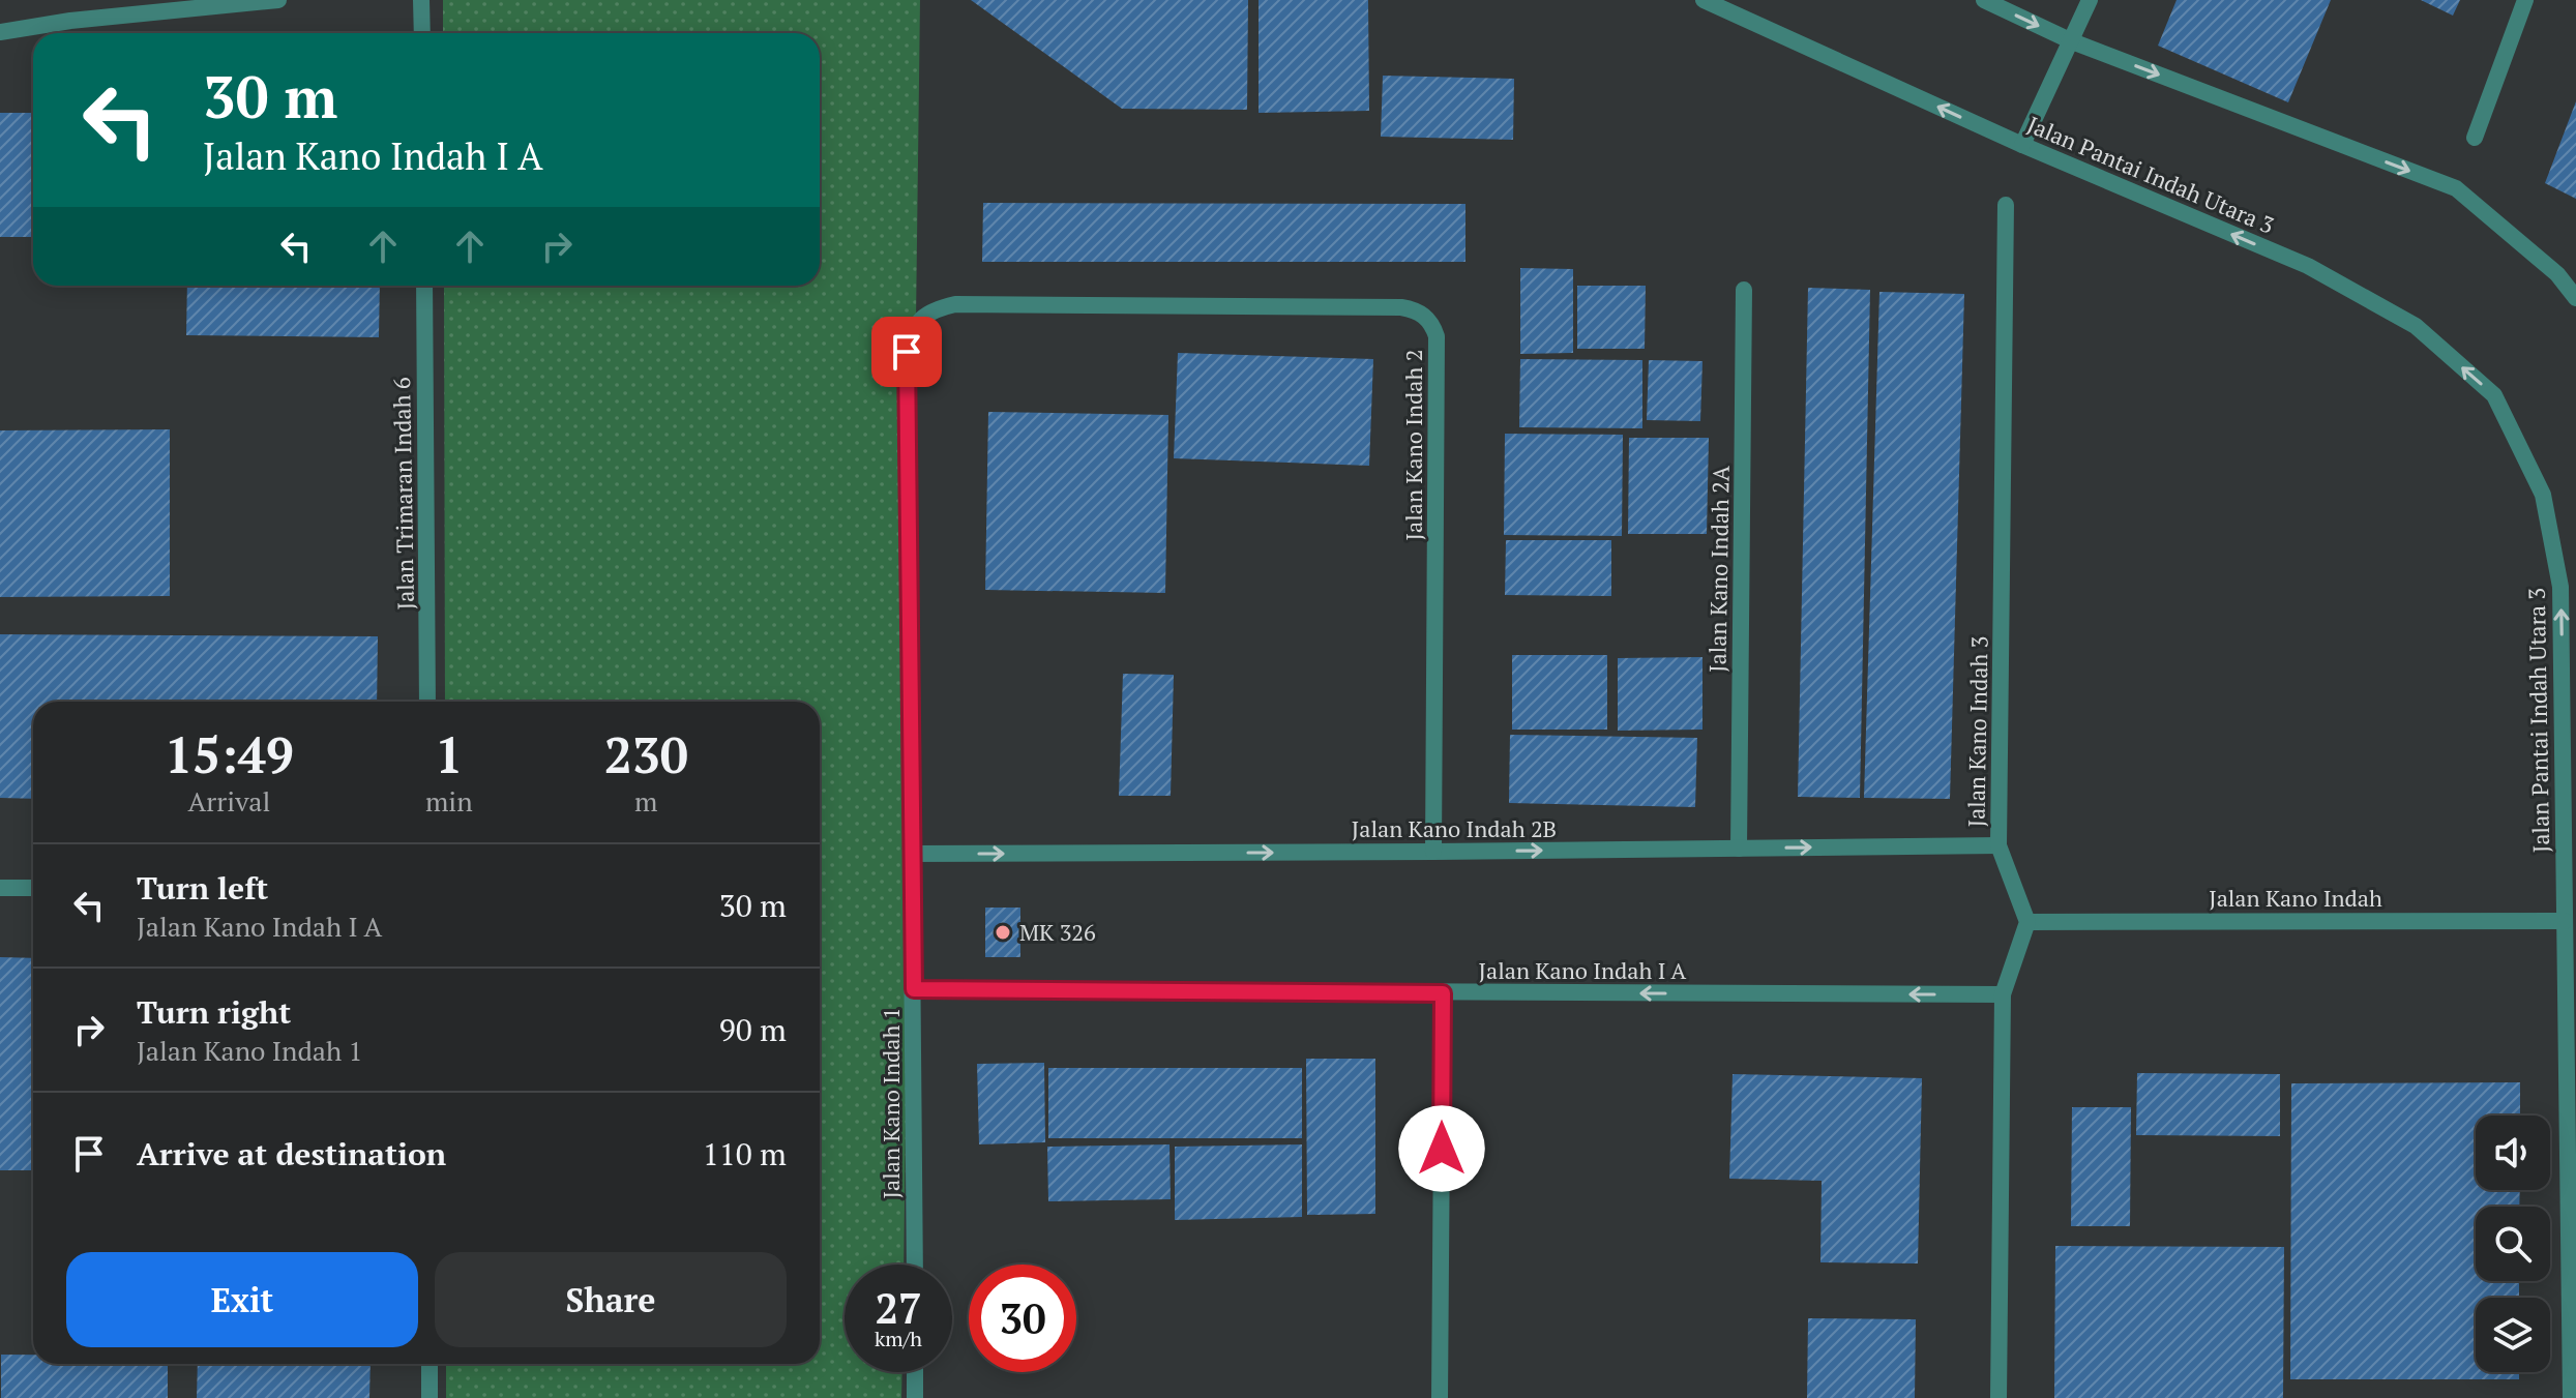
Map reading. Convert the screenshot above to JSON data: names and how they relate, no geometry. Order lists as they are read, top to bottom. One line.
{"streets":{"street":["Jalan Pantai Indah Utara 3","Jalan Kano Indah 2","Jalan Trimaran Indah 6","Jalan Kano Indah 2A","Jalan Kano Indah 3","Jalan Kano Indah 2B","Jalan Kano Indah","Jalan Kano Indah I A","Jalan Kano Indah 1"]},"crossings":[["Jalan Pantai Indah Utara 3","Jalan Kano Indah"],["Jalan Kano Indah 2","Jalan Kano Indah 2B"],["Jalan Kano Indah 2","Jalan Kano Indah 1"],["Jalan Kano Indah 2A","Jalan Kano Indah 2B"],["Jalan Kano Indah 3","Jalan Kano Indah 2B"],["Jalan Kano Indah 3","Jalan Kano Indah"],["Jalan Kano Indah 2B","Jalan Kano Indah 1"],["Jalan Kano Indah I A","Jalan Kano Indah 1"]],"one_way":["Jalan Kano Indah 2B","Jalan Kano Indah I A"],"places":["MK 326"],"page":{"turn":["30 m","Jalan Kano Indah I A"],"eta":["15:49","Arrival","1","min","230","m"],"list":[{"name":"Turn left","note":"Jalan Kano Indah I A","value":"30 m"},{"name":"Turn right","note":"Jalan Kano Indah 1","value":"90 m"},{"name":"Arrive at destination","value":"110 m"}],"buttons":["Exit","Share"],"speed":"27 km/h","limit":"30"}}
